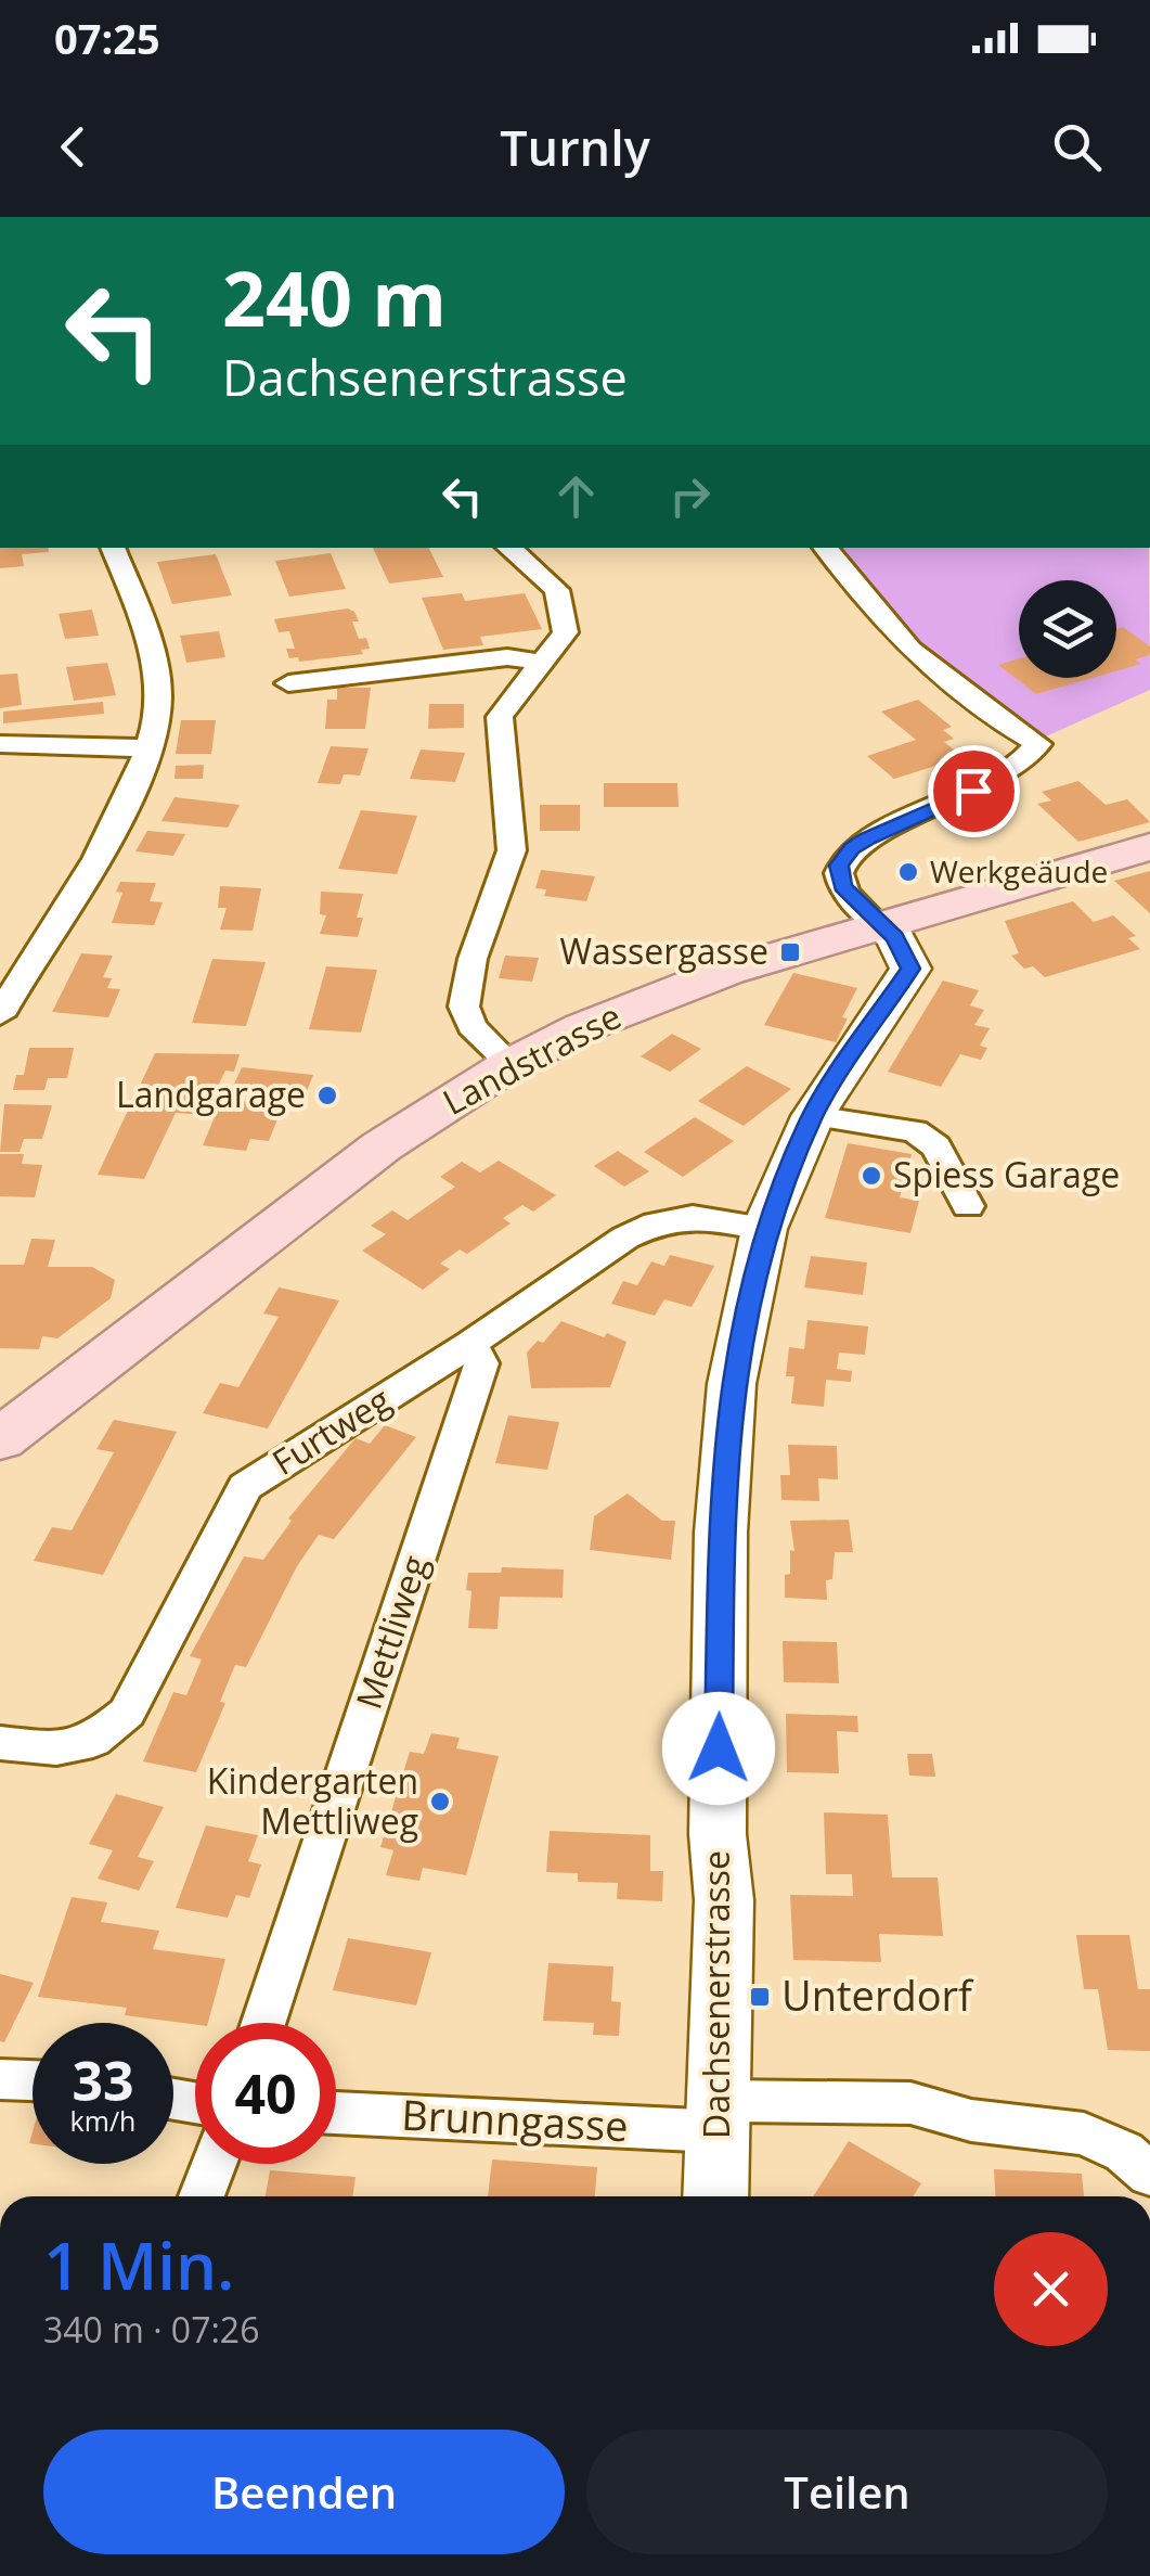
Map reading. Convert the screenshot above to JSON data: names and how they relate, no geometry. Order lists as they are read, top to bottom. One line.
{"streets":{"main road":["Landstrasse"],"street":["Furtweg","Mettliweg","Dachsenerstrasse","Brunngasse"]},"crossings":[["Landstrasse","Dachsenerstrasse"],["Furtweg","Mettliweg"],["Furtweg","Dachsenerstrasse"],["Dachsenerstrasse","Brunngasse"]],"places":{"other":["Werkgeäude","Landgarage","Spiess Garage","Kindergarten Mettliweg"],"transit":["Wassergasse","Unterdorf"]},"page":{"status":"07:25","header":"Turnly","turn":["240 m","Dachsenerstrasse"],"speed":"33 km/h","limit":"40","heading":["1 Min.","340 m · 07:26"],"buttons":["Beenden","Teilen"]}}
